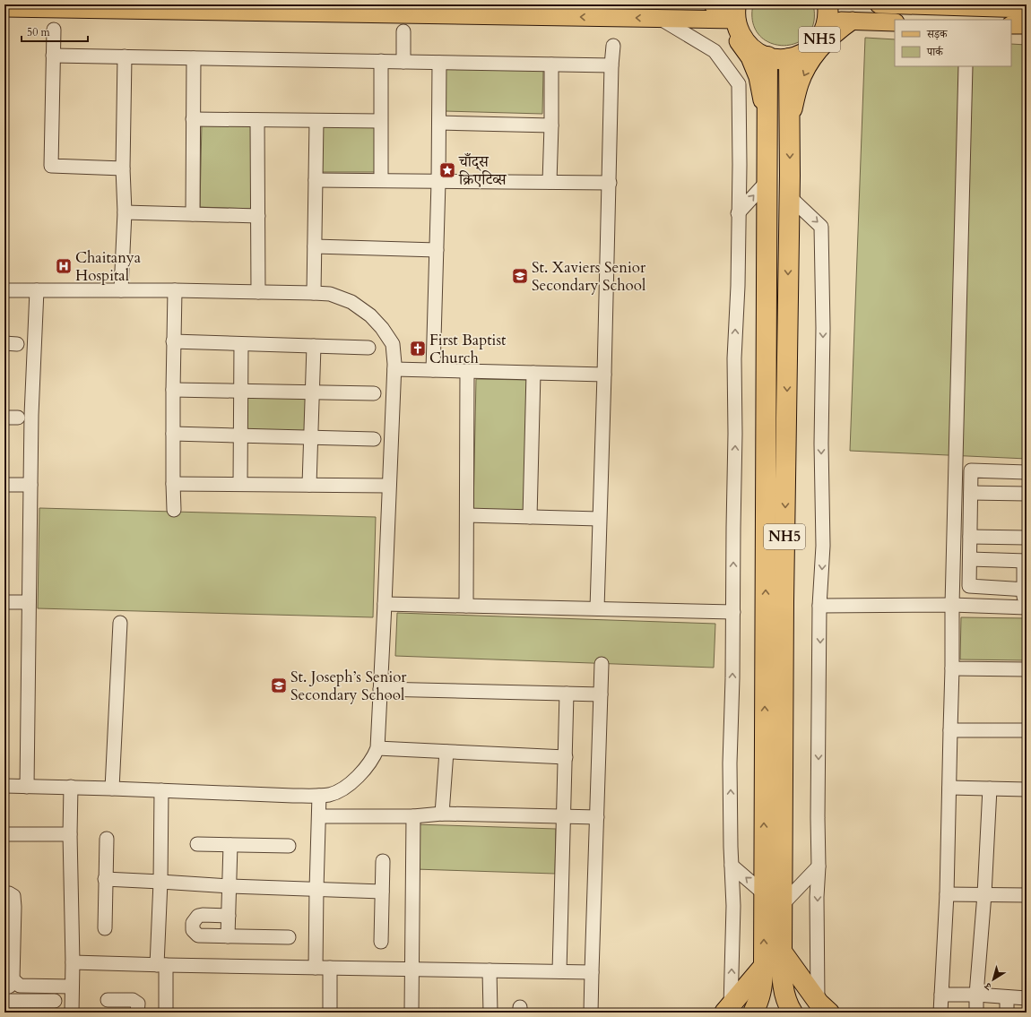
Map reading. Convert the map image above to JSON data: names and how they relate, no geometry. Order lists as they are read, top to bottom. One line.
{"streets":{"highway":["NH5"]},"places":{"place":["चाँद्स क्रिएटिव्स"],"hospital":["Chaitanya Hospital"],"school or university":["St. Xaviers Senior Secondary School","St. Joseph’s Senior Secondary School"],"church":["First Baptist Church"]},"legend":["सड़क","पार्क"],"scale_bar":"50 m","north":"bottom left"}
